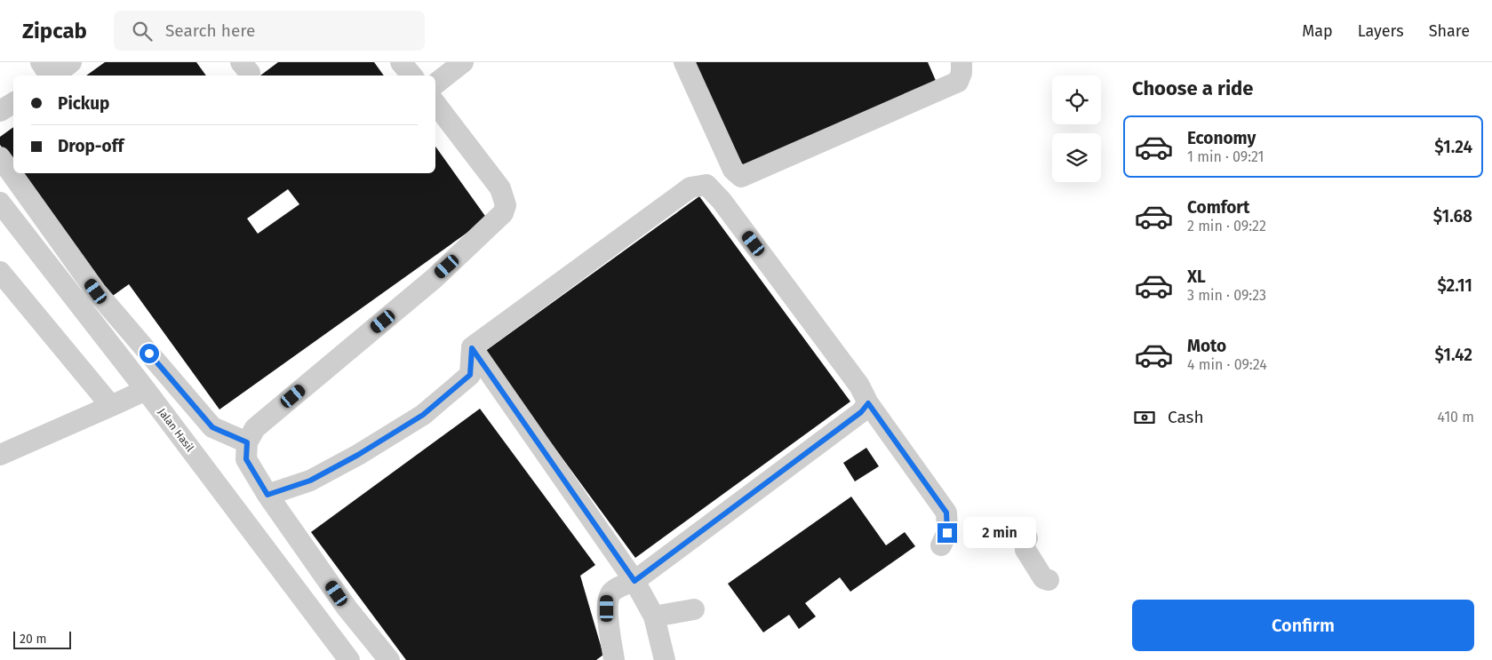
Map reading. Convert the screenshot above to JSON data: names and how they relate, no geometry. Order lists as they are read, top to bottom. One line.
{"streets":{"street":["Jalan Hasil"]},"scale_bar":"20 m","page":{"header":"Zipcab","search":"Search here","nav":["Map","Layers","Share"],"heading":"Choose a ride","banner":["Pickup","Drop-off"],"list":[{"name":"Economy","note":"1 min · 09:21","value":"$1.24"},{"name":"Comfort","note":"2 min · 09:22","value":"$1.68"},{"name":"XL","note":"3 min · 09:23","value":"$2.11"},{"name":"Moto","note":"4 min · 09:24","value":"$1.42"}],"pay":["Cash","410 m"],"bubble":"2 min","buttons":"Confirm","scale":"20 m"}}
